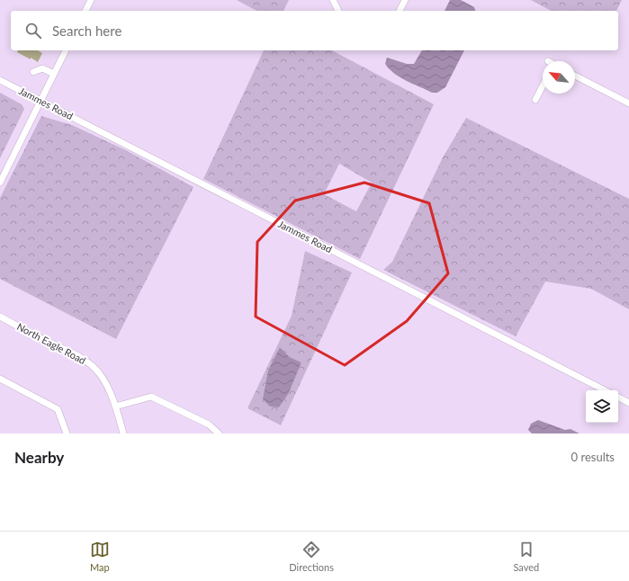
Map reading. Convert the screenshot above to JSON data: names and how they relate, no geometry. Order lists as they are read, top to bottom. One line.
{"streets":{"street":["Jammes Road","North Eagle Road"]},"north":"top left","page":{"search":"Search here","heading":["Nearby","0 results"],"nav":["Map","Directions","Saved"]}}
